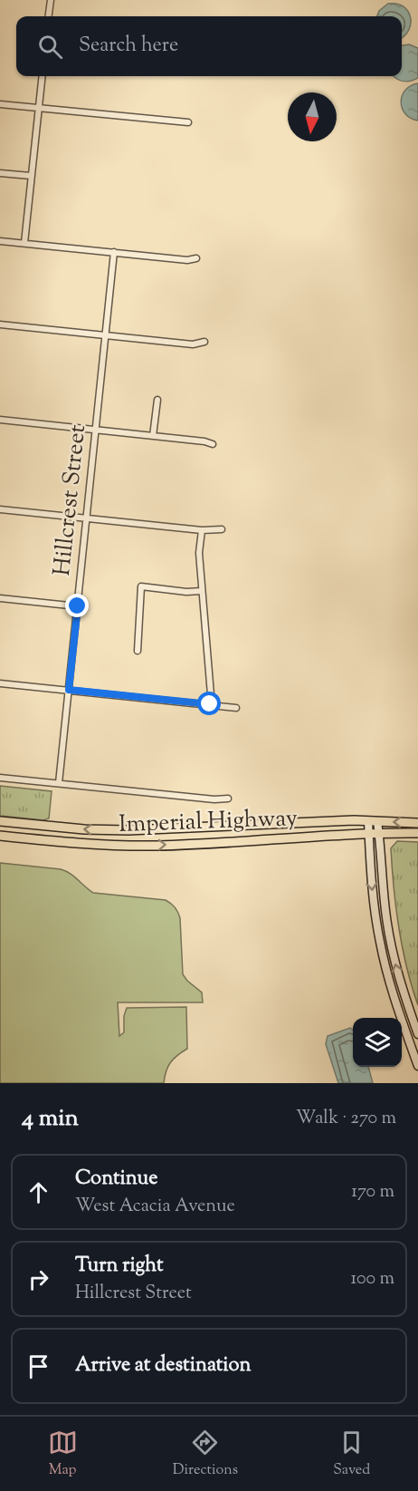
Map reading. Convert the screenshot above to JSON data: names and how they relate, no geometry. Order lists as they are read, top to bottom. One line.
{"streets":{"main road":["Imperial Highway"],"street":["Hillcrest Street"]},"north":"bottom","page":{"search":"Search here","heading":["4 min","Walk · 270 m"],"list":[["Continue","West Acacia Avenue","170 m"],["Turn right","Hillcrest Street","100 m"],"Arrive at destination"],"nav":["Map","Directions","Saved"]}}
